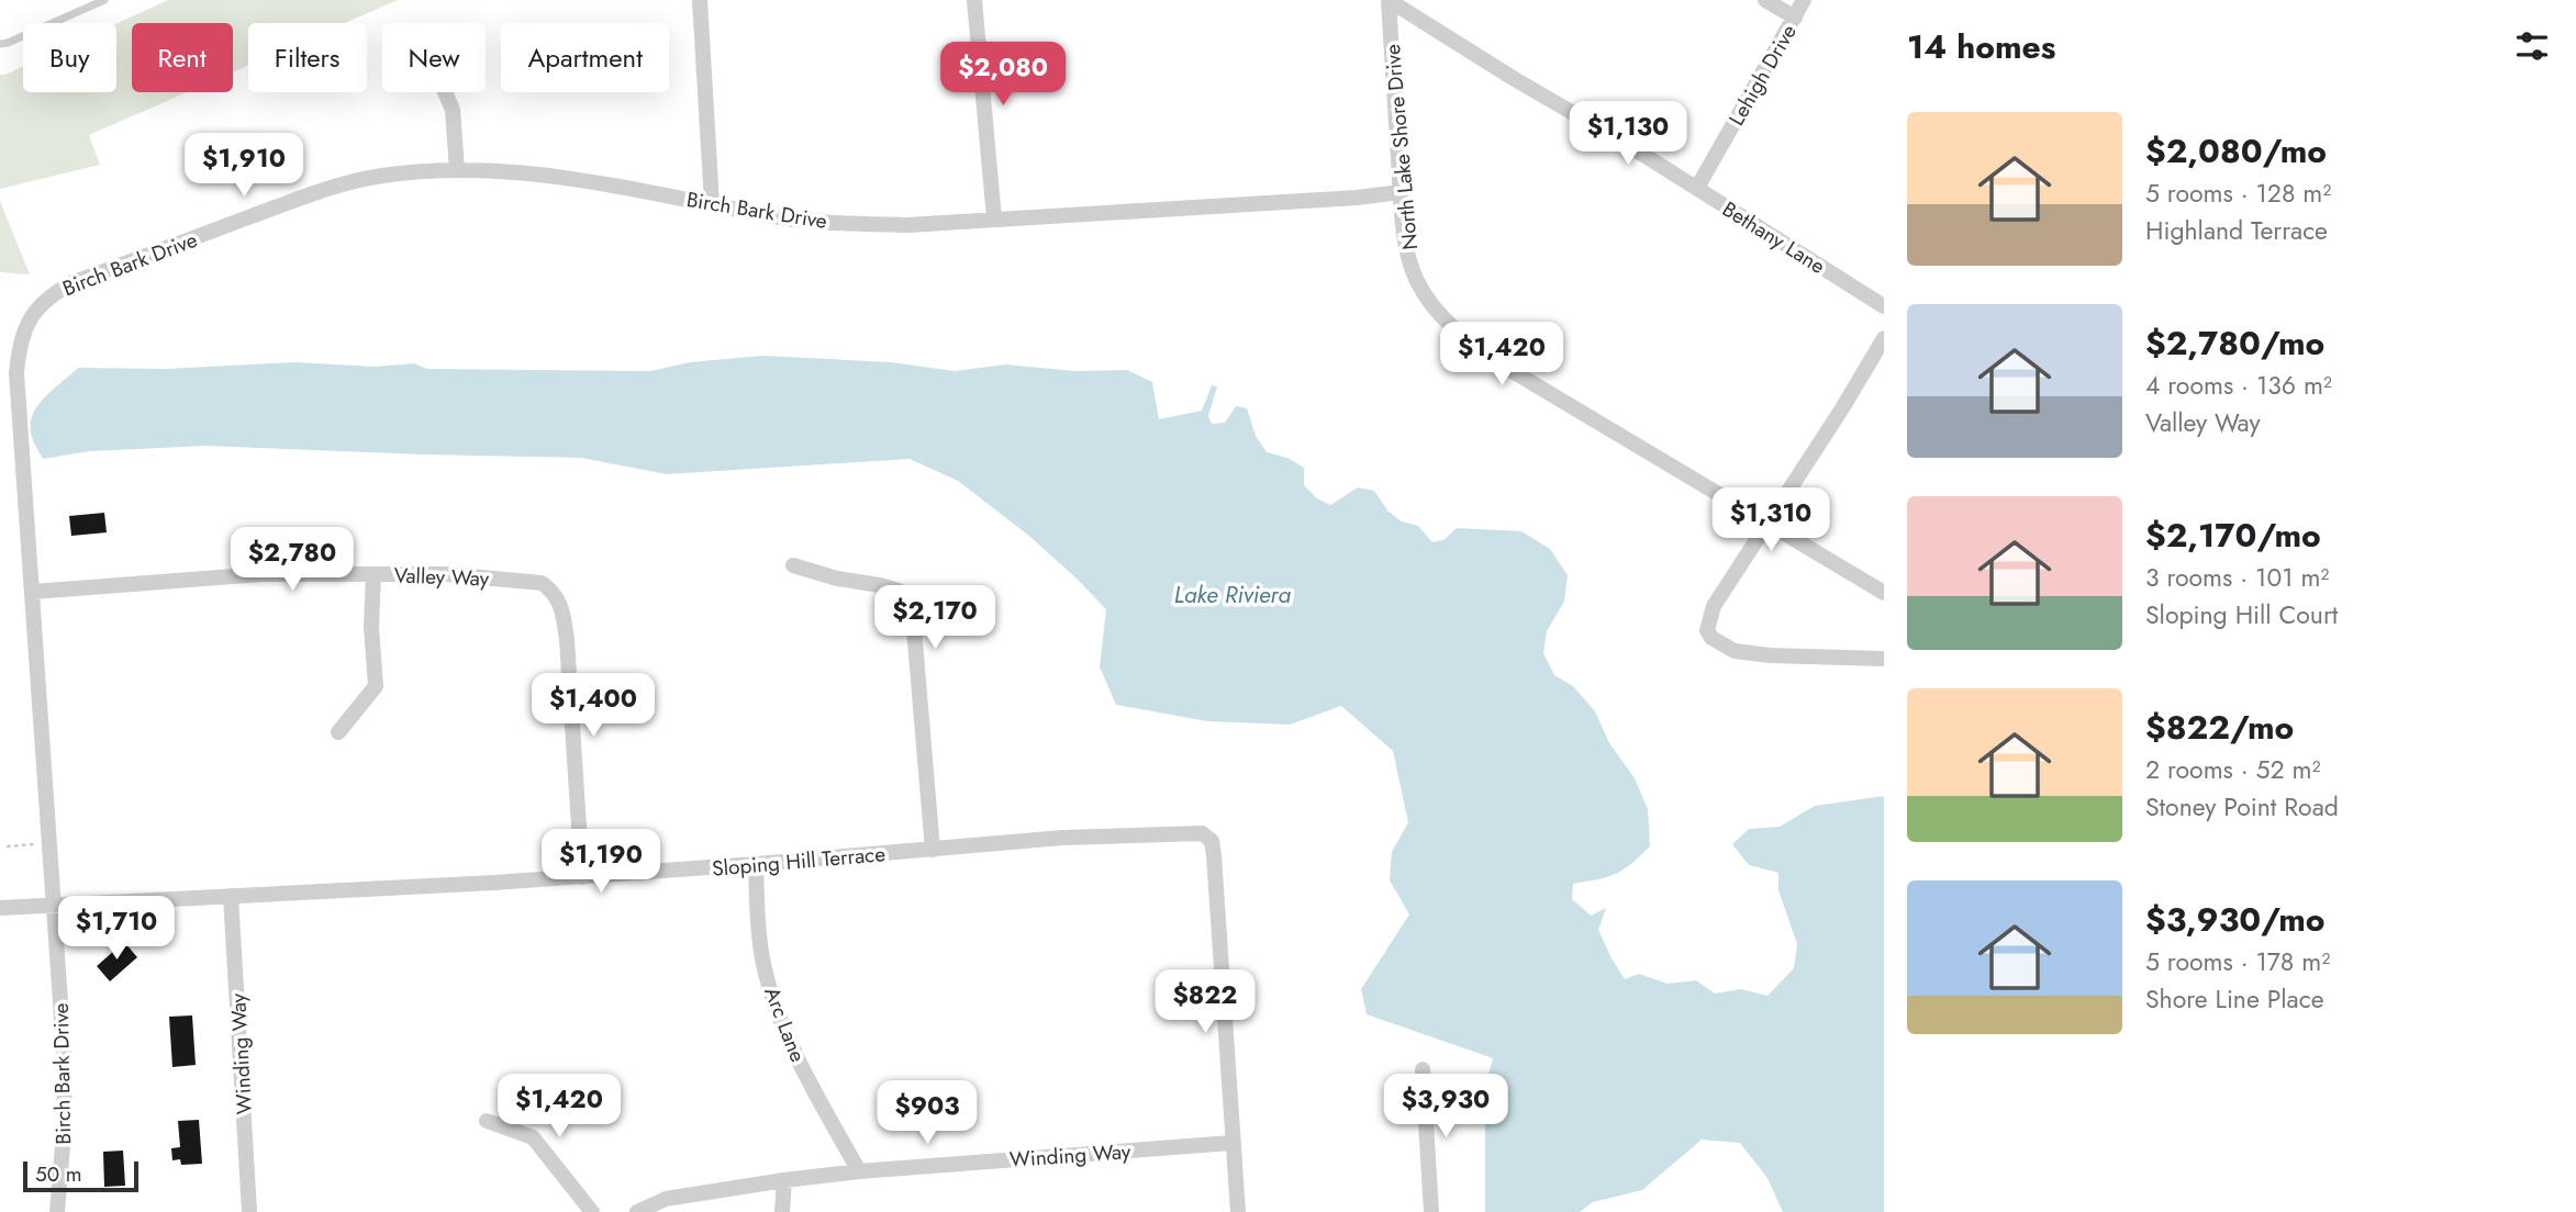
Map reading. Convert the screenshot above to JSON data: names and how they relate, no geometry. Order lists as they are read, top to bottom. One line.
{"streets":{"street":["Lehigh Drive","North Lake Shore Drive","Birch Bark Drive","Bethany Lane","Valley Way","Sloping Hill Terrace","Arc Lane","Winding Way"]},"crossings":[["Lehigh Drive","Bethany Lane"],["North Lake Shore Drive","Birch Bark Drive"],["North Lake Shore Drive","Bethany Lane"],["Birch Bark Drive","Valley Way"],["Birch Bark Drive","Sloping Hill Terrace"],["Valley Way","Sloping Hill Terrace"],["Sloping Hill Terrace","Arc Lane"],["Sloping Hill Terrace","Winding Way"],["Arc Lane","Winding Way"]],"water":["Lake Riviera"],"scale_bar":"50 m","page":{"heading":"14 homes","chip":["Buy","Rent","Filters","New","Apartment"],"price":["$2,080","$1,130","$1,910","$1,420","$1,310","$2,780","$2,170","$1,400","$1,190","$1,710","$822","$1,420","$3,930","$903"],"list":[{"name":"$2,080/mo","note":"5 rooms · 128 m² · Highland Terrace"},{"name":"$2,780/mo","note":"4 rooms · 136 m² · Valley Way"},{"name":"$2,170/mo","note":"3 rooms · 101 m² · Sloping Hill Court"},{"name":"$822/mo","note":"2 rooms · 52 m² · Stoney Point Road"},{"name":"$3,930/mo","note":"5 rooms · 178 m² · Shore Line Place"}],"scale":"50 m"}}
